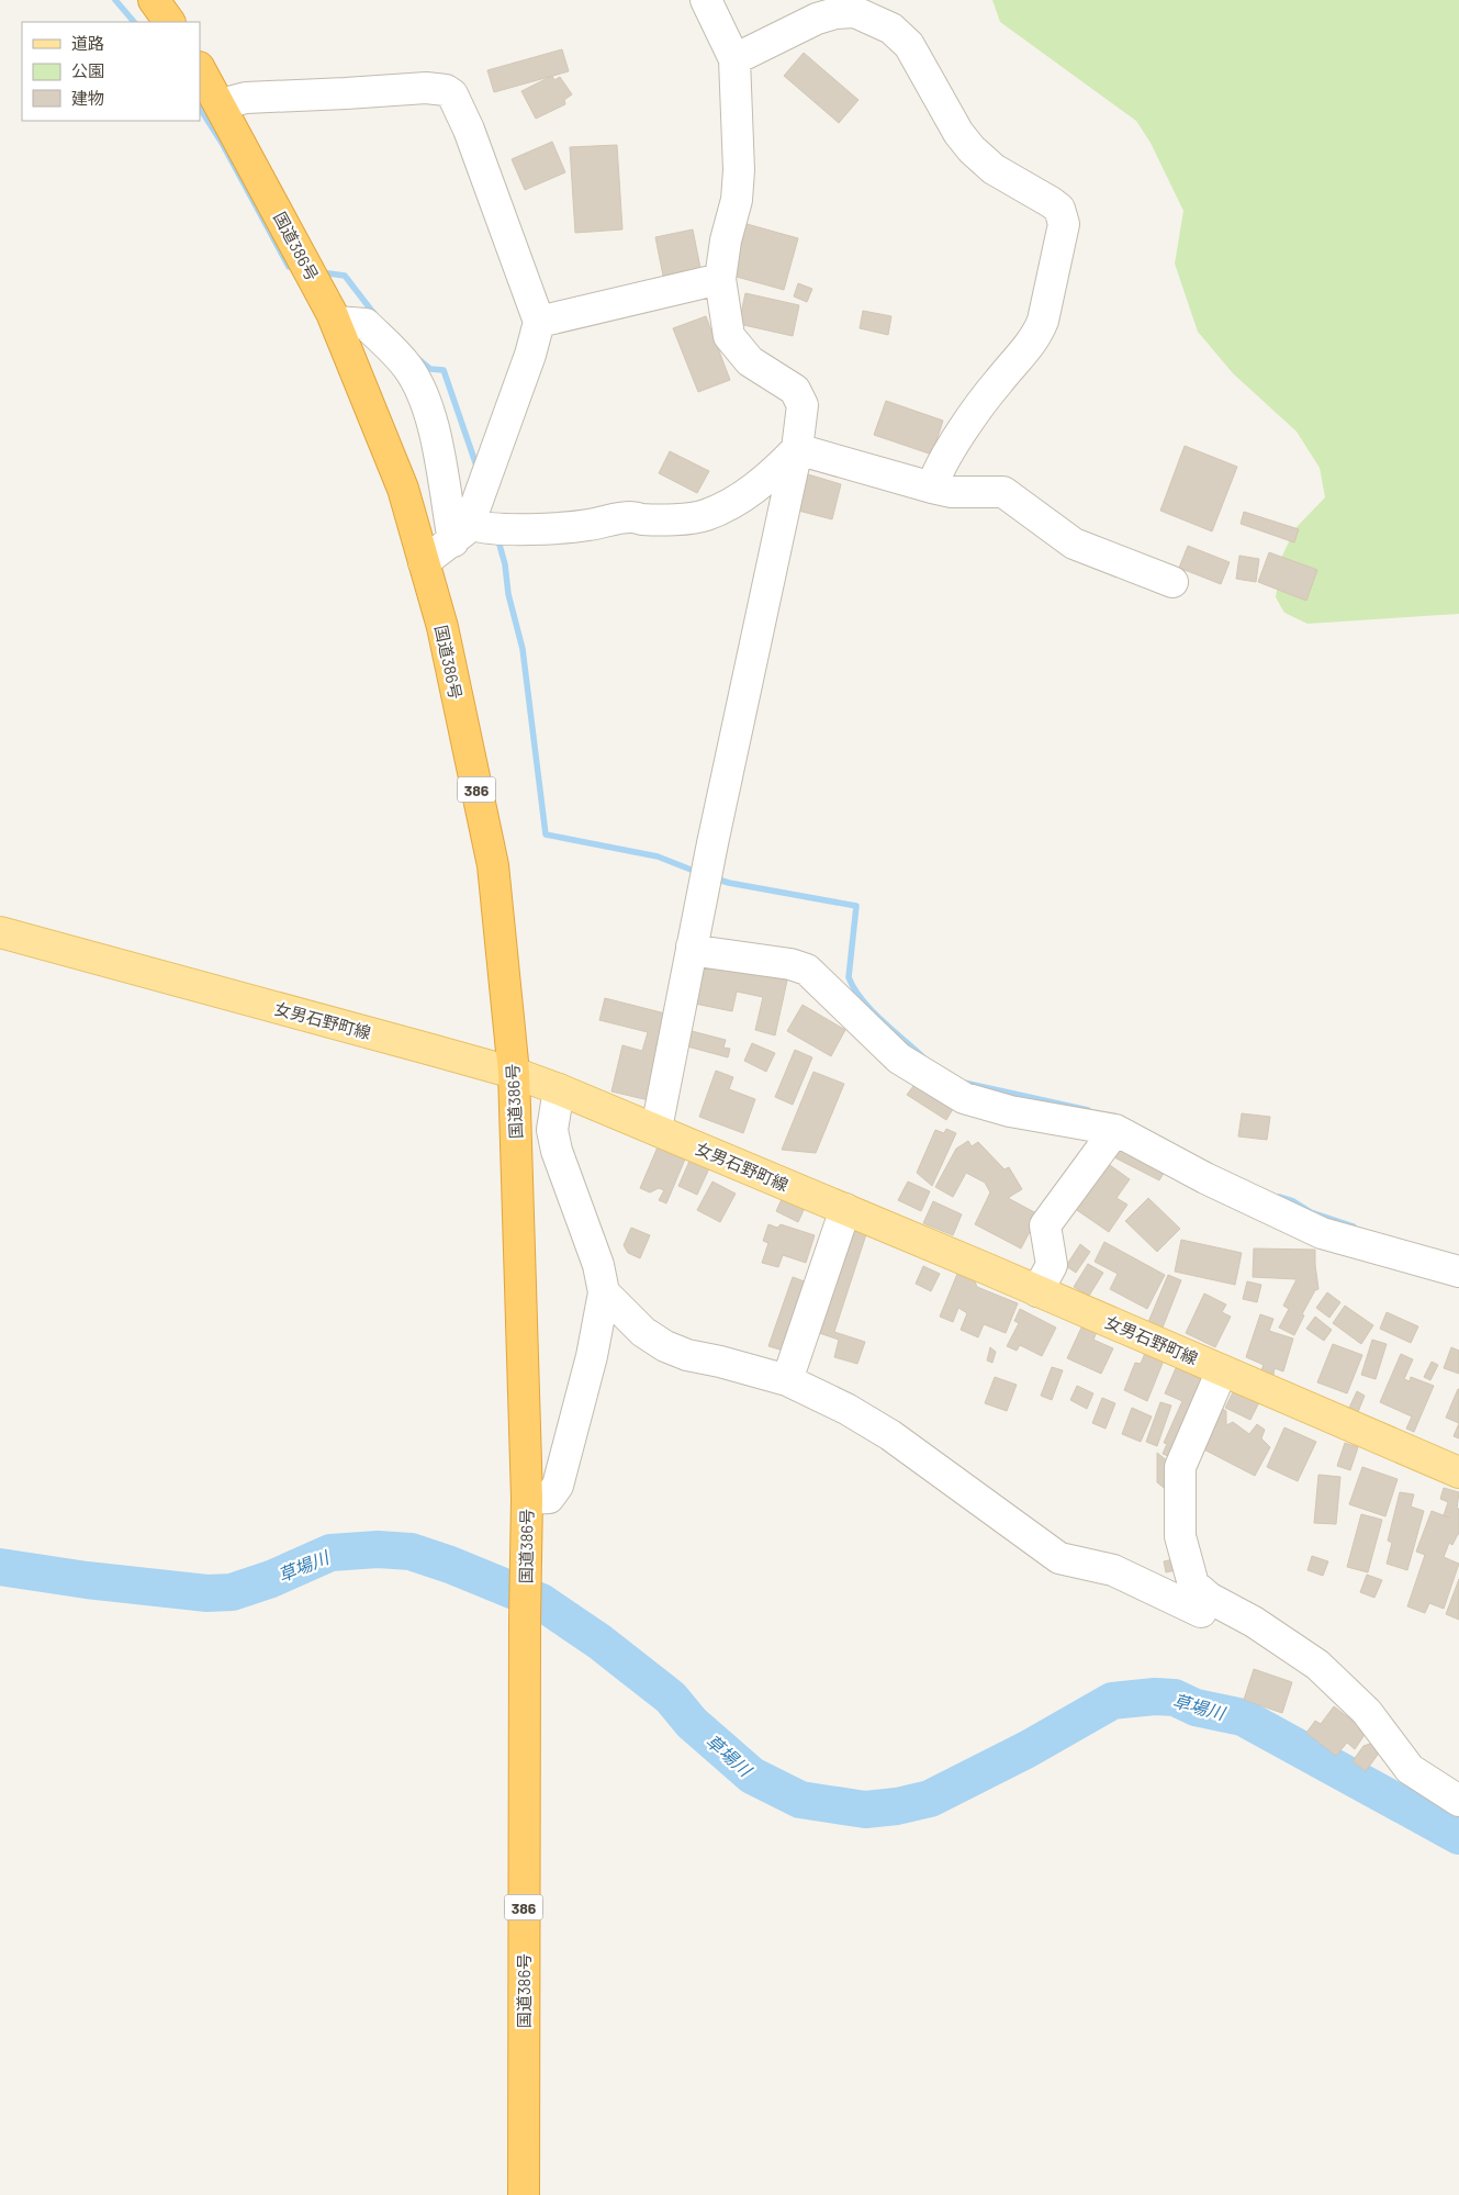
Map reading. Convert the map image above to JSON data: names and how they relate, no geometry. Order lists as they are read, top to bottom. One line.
{"streets":{"highway":["国道386号","386"],"main road":["女男石野町線"]},"crossings":[["国道386号","女男石野町線"]],"water":["草場川"],"legend":["道路","公園","建物"]}
